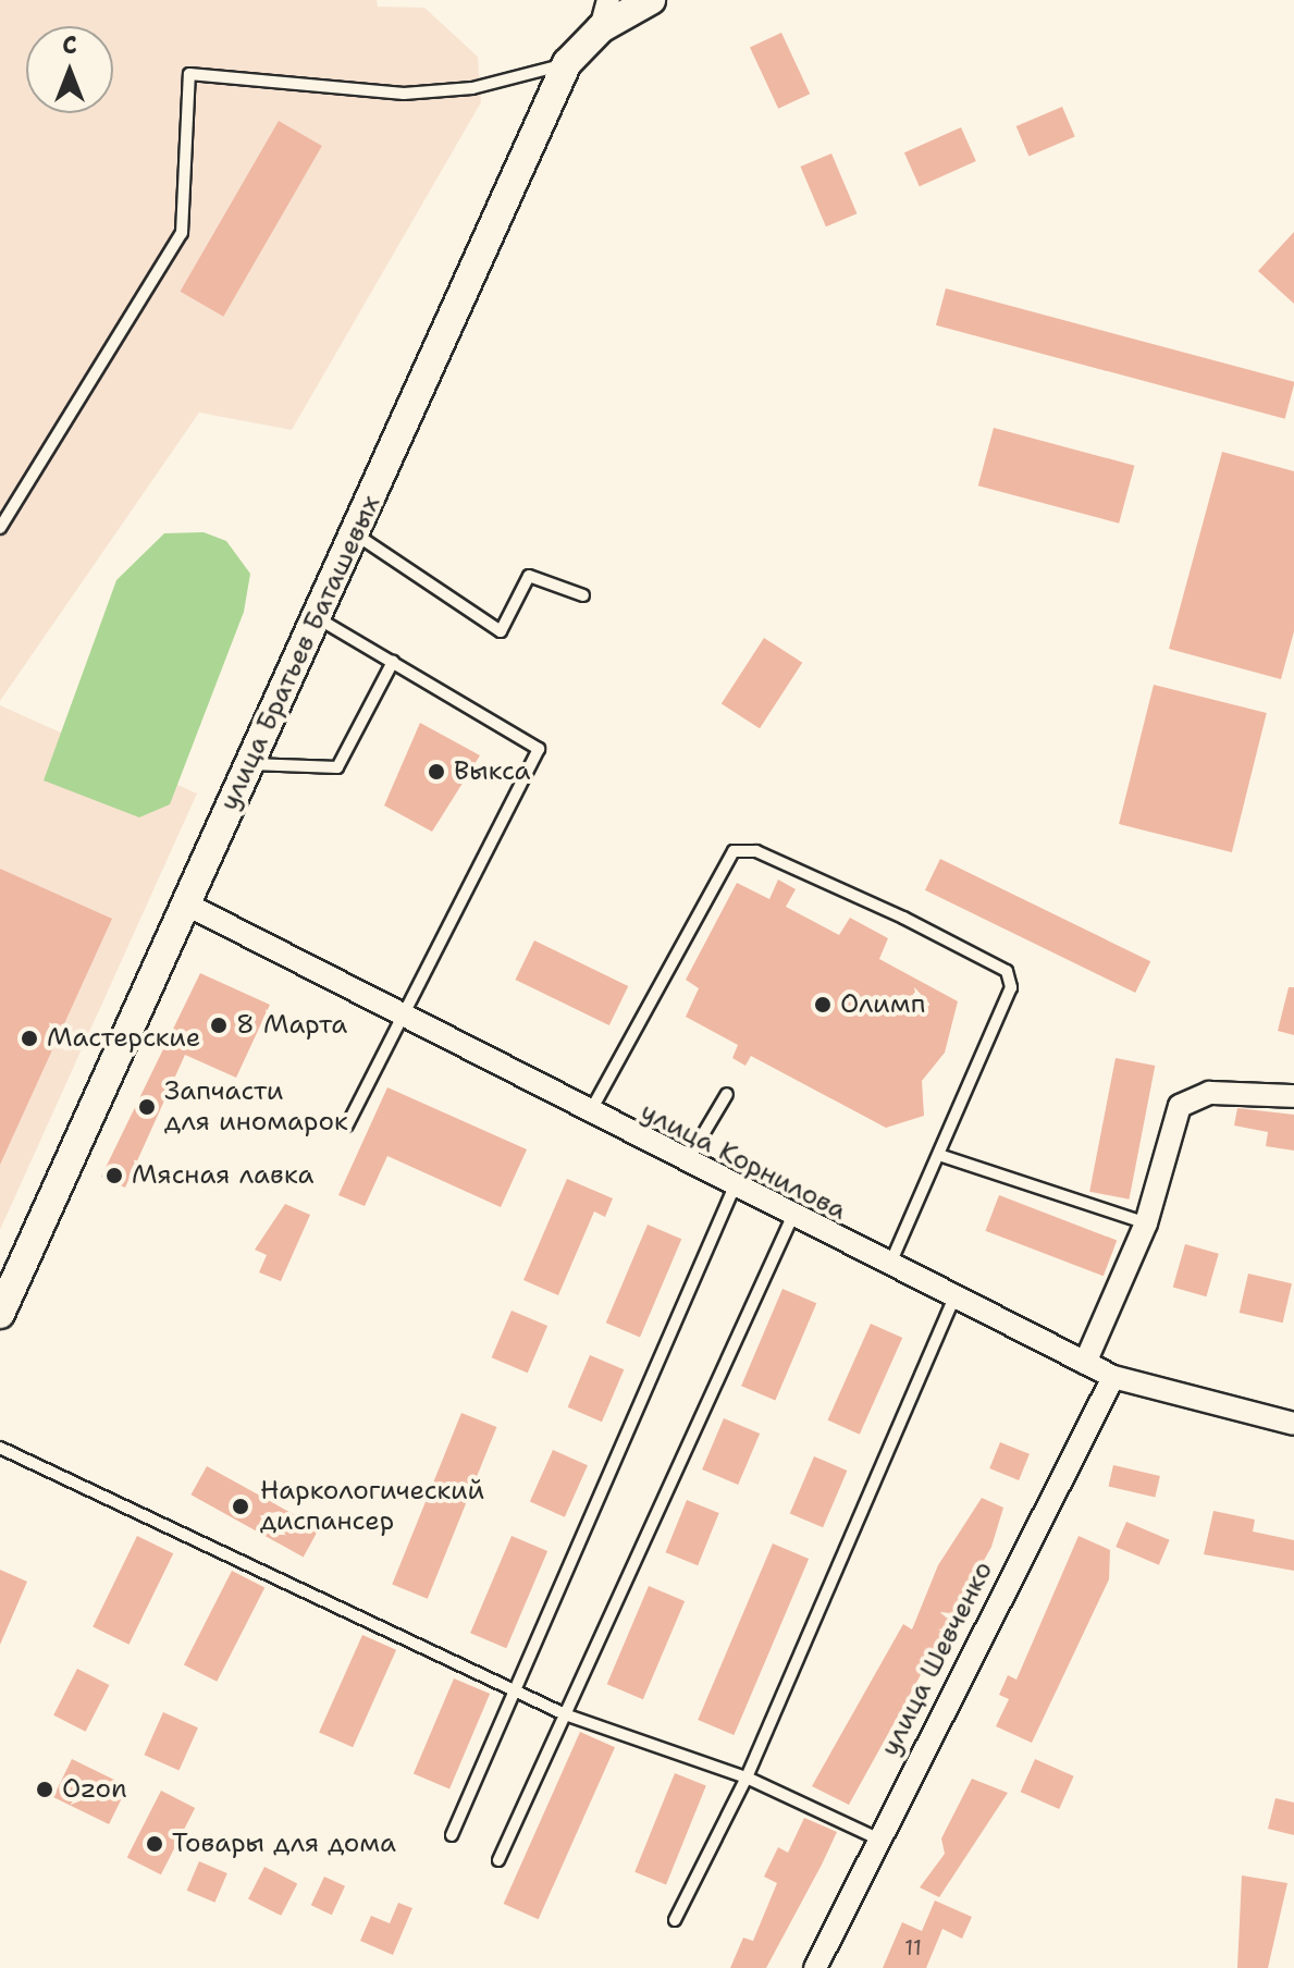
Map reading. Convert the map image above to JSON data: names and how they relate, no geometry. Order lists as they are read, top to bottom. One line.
{"streets":{"street":["улица Братьев Баташевых","улица Корнилова","улица Шевченко"]},"crossings":[["улица Братьев Баташевых","улица Корнилова"],["улица Корнилова","улица Шевченко"]],"places":["Выкса","Олимп","8 Марта","Мастерские","Запчасти для иномарок","Мясная лавка","Наркологический диспансер","Ozon","Товары для дома"],"house_numbers":["11"],"north":"top"}
